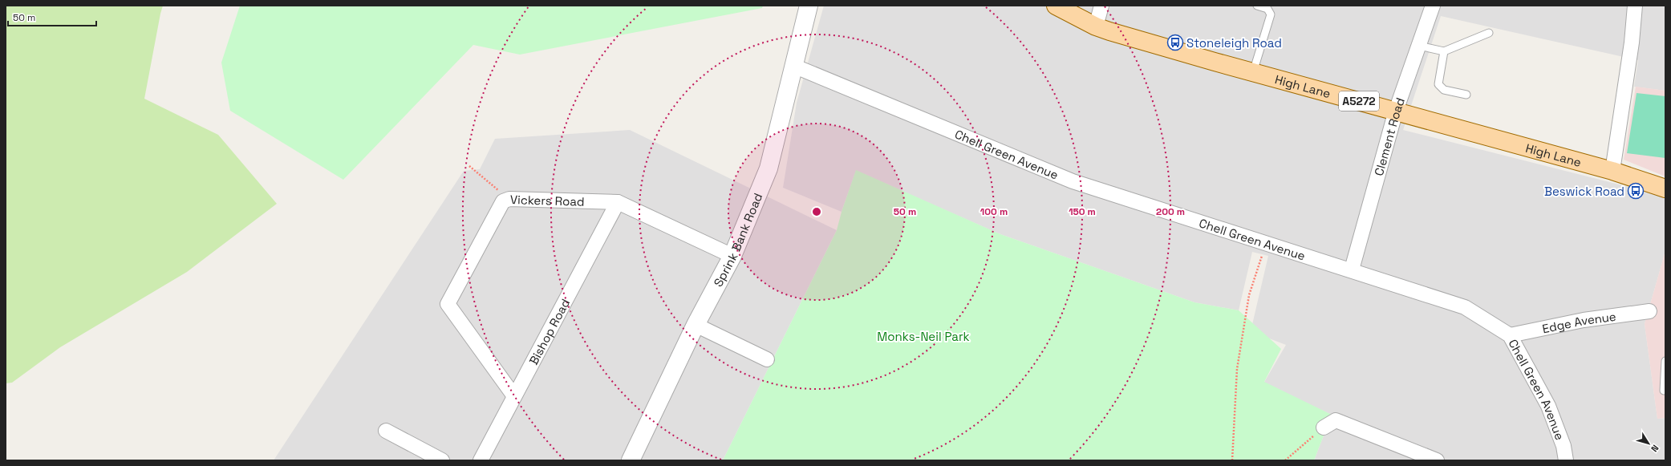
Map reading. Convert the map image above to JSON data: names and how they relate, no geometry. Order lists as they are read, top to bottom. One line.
{"streets":{"main road":["High Lane","A5272"],"street":["Clement Road","Chell Green Avenue","Vickers Road","Sprink Bank Road","Edge Avenue","Bishop Road"]},"crossings":[["High Lane","Clement Road"],["Clement Road","Chell Green Avenue"],["Chell Green Avenue","Sprink Bank Road"],["Chell Green Avenue","Edge Avenue"],["Vickers Road","Sprink Bank Road"],["Vickers Road","Bishop Road"]],"parks":["Monks-Neil Park"],"places":{"bus stop":["Stoneleigh Road","Beswick Road"]},"scale_bar":"50 m","north":"bottom right","rings":["50 m","100 m","150 m","200 m"]}
